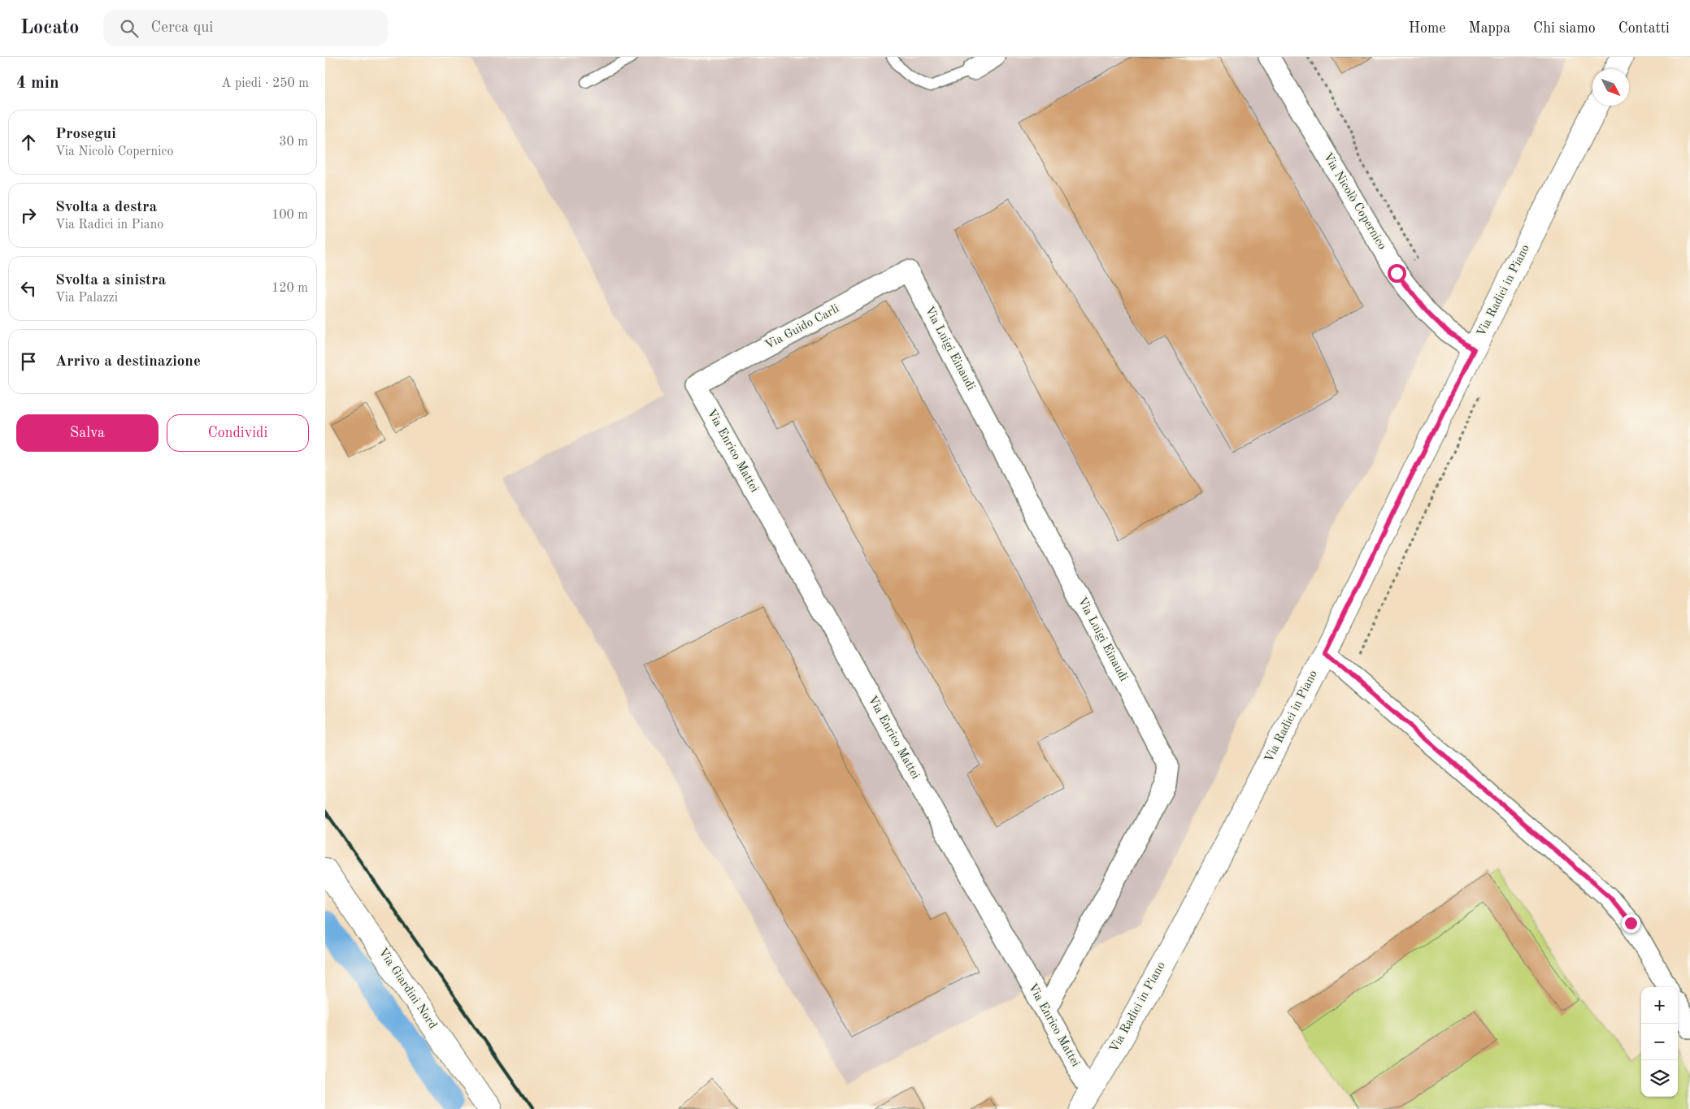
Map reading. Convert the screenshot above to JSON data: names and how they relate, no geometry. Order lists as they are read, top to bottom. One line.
{"streets":{"street":["Via Nicolò Copernico","Via Radici in Piano","Via Guido Carli","Via Luigi Einaudi","Via Enrico Mattei","Via Giardini Nord"]},"crossings":[["Via Nicolò Copernico","Via Radici in Piano"],["Via Radici in Piano","Via Enrico Mattei"],["Via Guido Carli","Via Luigi Einaudi"],["Via Guido Carli","Via Enrico Mattei"],["Via Luigi Einaudi","Via Enrico Mattei"]],"north":"bottom right","page":{"header":"Locato","search":"Cerca qui","nav":["Home","Mappa","Chi siamo","Contatti"],"heading":["4 min","A piedi · 250 m"],"list":[["Prosegui","Via Nicolò Copernico","30 m"],["Svolta a destra","Via Radici in Piano","100 m"],["Svolta a sinistra","Via Palazzi","120 m"],"Arrivo a destinazione"],"buttons":["Salva","Condividi"],"map_buttons":["+","−"]}}
